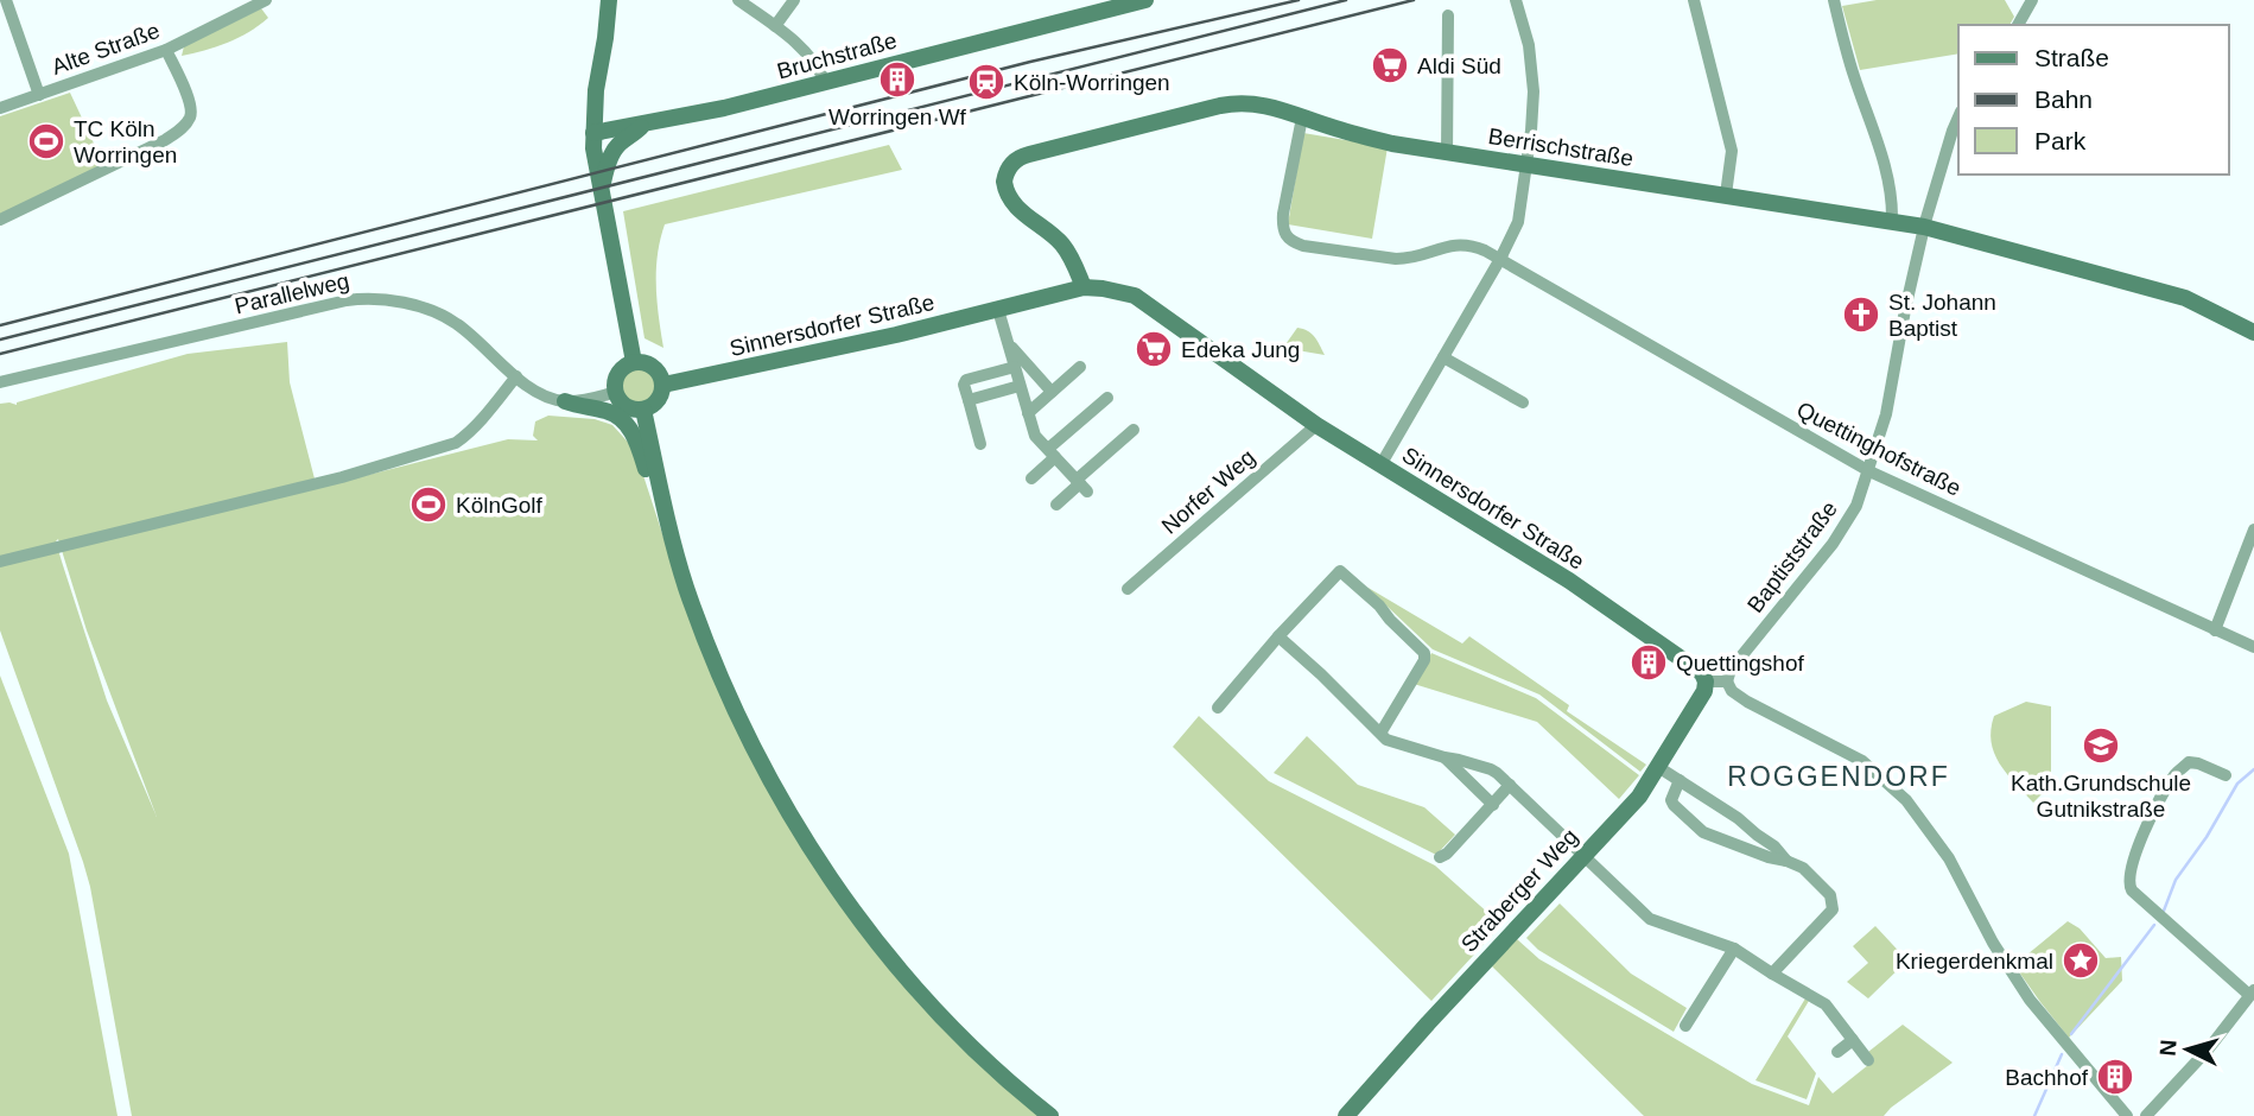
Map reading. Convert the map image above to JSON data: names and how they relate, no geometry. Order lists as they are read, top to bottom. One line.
{"streets":{"street":["Alte Straße","Bruchstraße","Berrischstraße","Parallelweg","Sinnersdorfer Straße","Quettinghofstraße","Norfer Weg","Baptiststraße","Straberger Weg"]},"crossings":[["Berrischstraße","Sinnersdorfer Straße"],["Berrischstraße","Quettinghofstraße"],["Berrischstraße","Baptiststraße"],["Sinnersdorfer Straße","Norfer Weg"],["Sinnersdorfer Straße","Straberger Weg"],["Quettinghofstraße","Baptiststraße"]],"districts":["ROGGENDORF"],"places":{"supermarket":["Aldi Süd","Edeka Jung"],"building":["Worringen Wf","Quettingshof","Bachhof"],"station":["Köln-Worringen"],"sports":["TC Köln Worringen","KölnGolf"],"church":["St. Johann Baptist"],"school or university":["Kath.Grundschule Gutnikstraße"],"place":["Kriegerdenkmal"]},"legend":["Straße","Bahn","Park"],"north":"left"}
